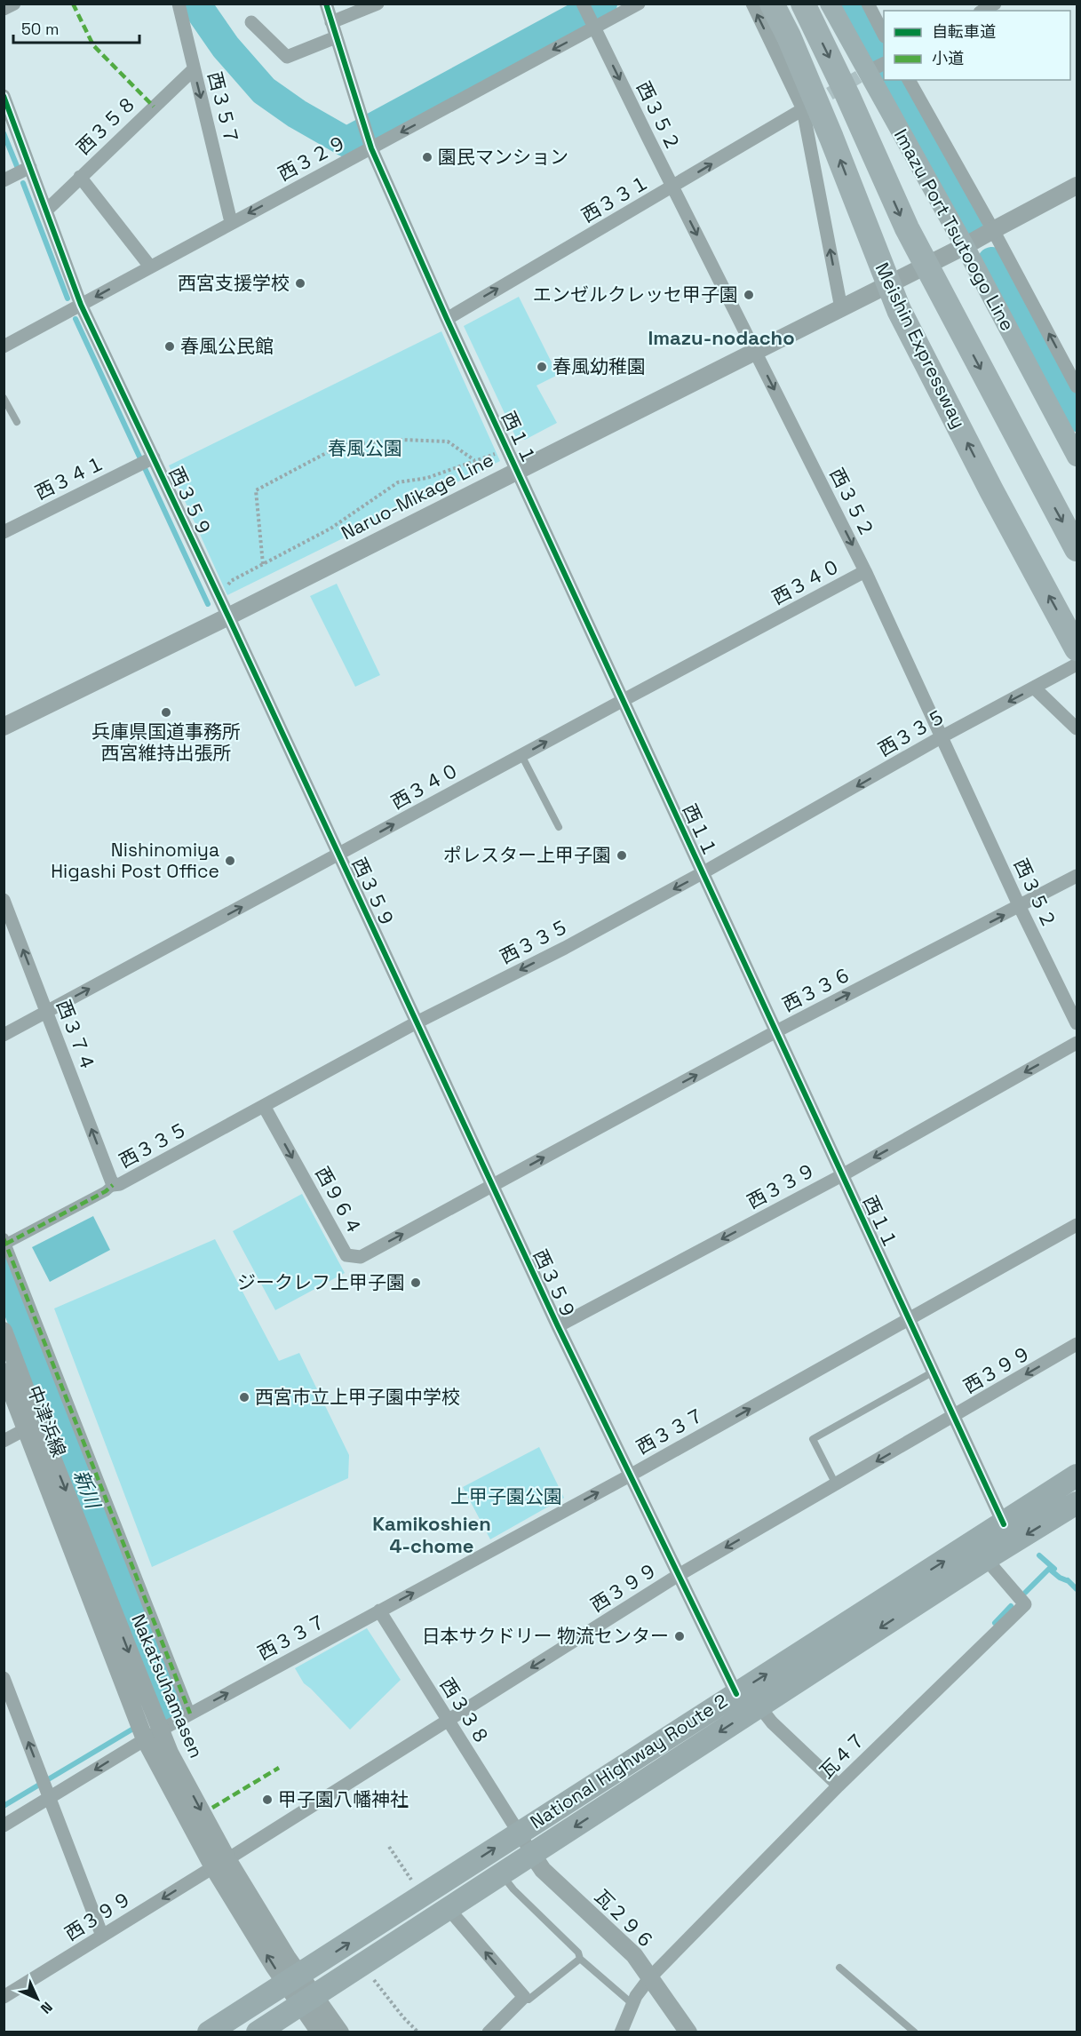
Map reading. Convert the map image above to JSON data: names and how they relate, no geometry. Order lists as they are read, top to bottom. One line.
{"streets":{"highway":["Meishin Expressway","National Highway Route 2"],"main road":["Imazu Port Tsutoogo Line"],"street":["西３５７","西３５２","西３５８","西３２９","西３３１","西１１","西３４１","Naruo-Mikage Line","西３５９","西３４０","西３３５","西３３６","西３７４","西３３９","西９６４","西３９９","中津浜線","西３３７","Nakatsuhamasen","西３３８","瓦４７","瓦２９６"]},"crossings":[["西３５７","西３５８"],["西３５７","西３２９"],["西３５２","西３２９"],["西３５２","西３３１"],["西３５２","Naruo-Mikage Line"],["西３５２","西３４０"],["西３５２","西３３５"],["西３５２","西３３６"],["西３５８","西３５９"],["西３２９","西１１"],["西３２９","西３５９"],["西３３１","西１１"],["Imazu Port Tsutoogo Line","Naruo-Mikage Line"],["西１１","Naruo-Mikage Line"],["西１１","西３４０"],["西１１","西３３５"],["西１１","西３３６"],["西１１","西３３９"],["西１１","西３９９"],["西１１","西３３７"],["西１１","National Highway Route 2"],["西３４１","西３５９"],["Naruo-Mikage Line","西３５９"],["西３５９","西３４０"],["西３５９","西３３５"],["西３５９","西３３６"],["西３５９","西３３９"],["西３５９","西９６４"],["西３５９","西３９９"],["西３５９","西３３７"],["西３５９","National Highway Route 2"],["西３４０","西３７４"],["西３３５","西３７４"],["西３３５","西９６４"],["西３３６","西９６４"],["西３９９","Nakatsuhamasen"],["西３９９","西３３８"],["中津浜線","Nakatsuhamasen"],["西３３７","Nakatsuhamasen"],["西３３７","西３３８"],["Nakatsuhamasen","National Highway Route 2"],["西３３８","National Highway Route 2"],["西３３８","瓦２９６"],["瓦４７","National Highway Route 2"],["瓦４７","瓦２９６"],["National Highway Route 2","瓦２９６"]],"one_way":["西３５２","西３２９","西３３１","西３４０","西３３５","西３３６","西３７４","西３３９","西３９９"],"districts":["Imazu-nodacho","Kamikoshien 4-chome"],"water":["新川"],"parks":["春風公園","上甲子園公園"],"places":["園民マンション","西宮支援学校","エンゼルクレッセ甲子園","春風公民館","春風幼稚園","兵庫県国道事務所 西宮維持出張所","ポレスター上甲子園","Nishinomiya Higashi Post Office","ジークレフ上甲子園","西宮市立上甲子園中学校","日本サクドリー 物流センター","甲子園八幡神社"],"legend":["自転車道","小道"],"scale_bar":"50 m","north":"bottom right"}
